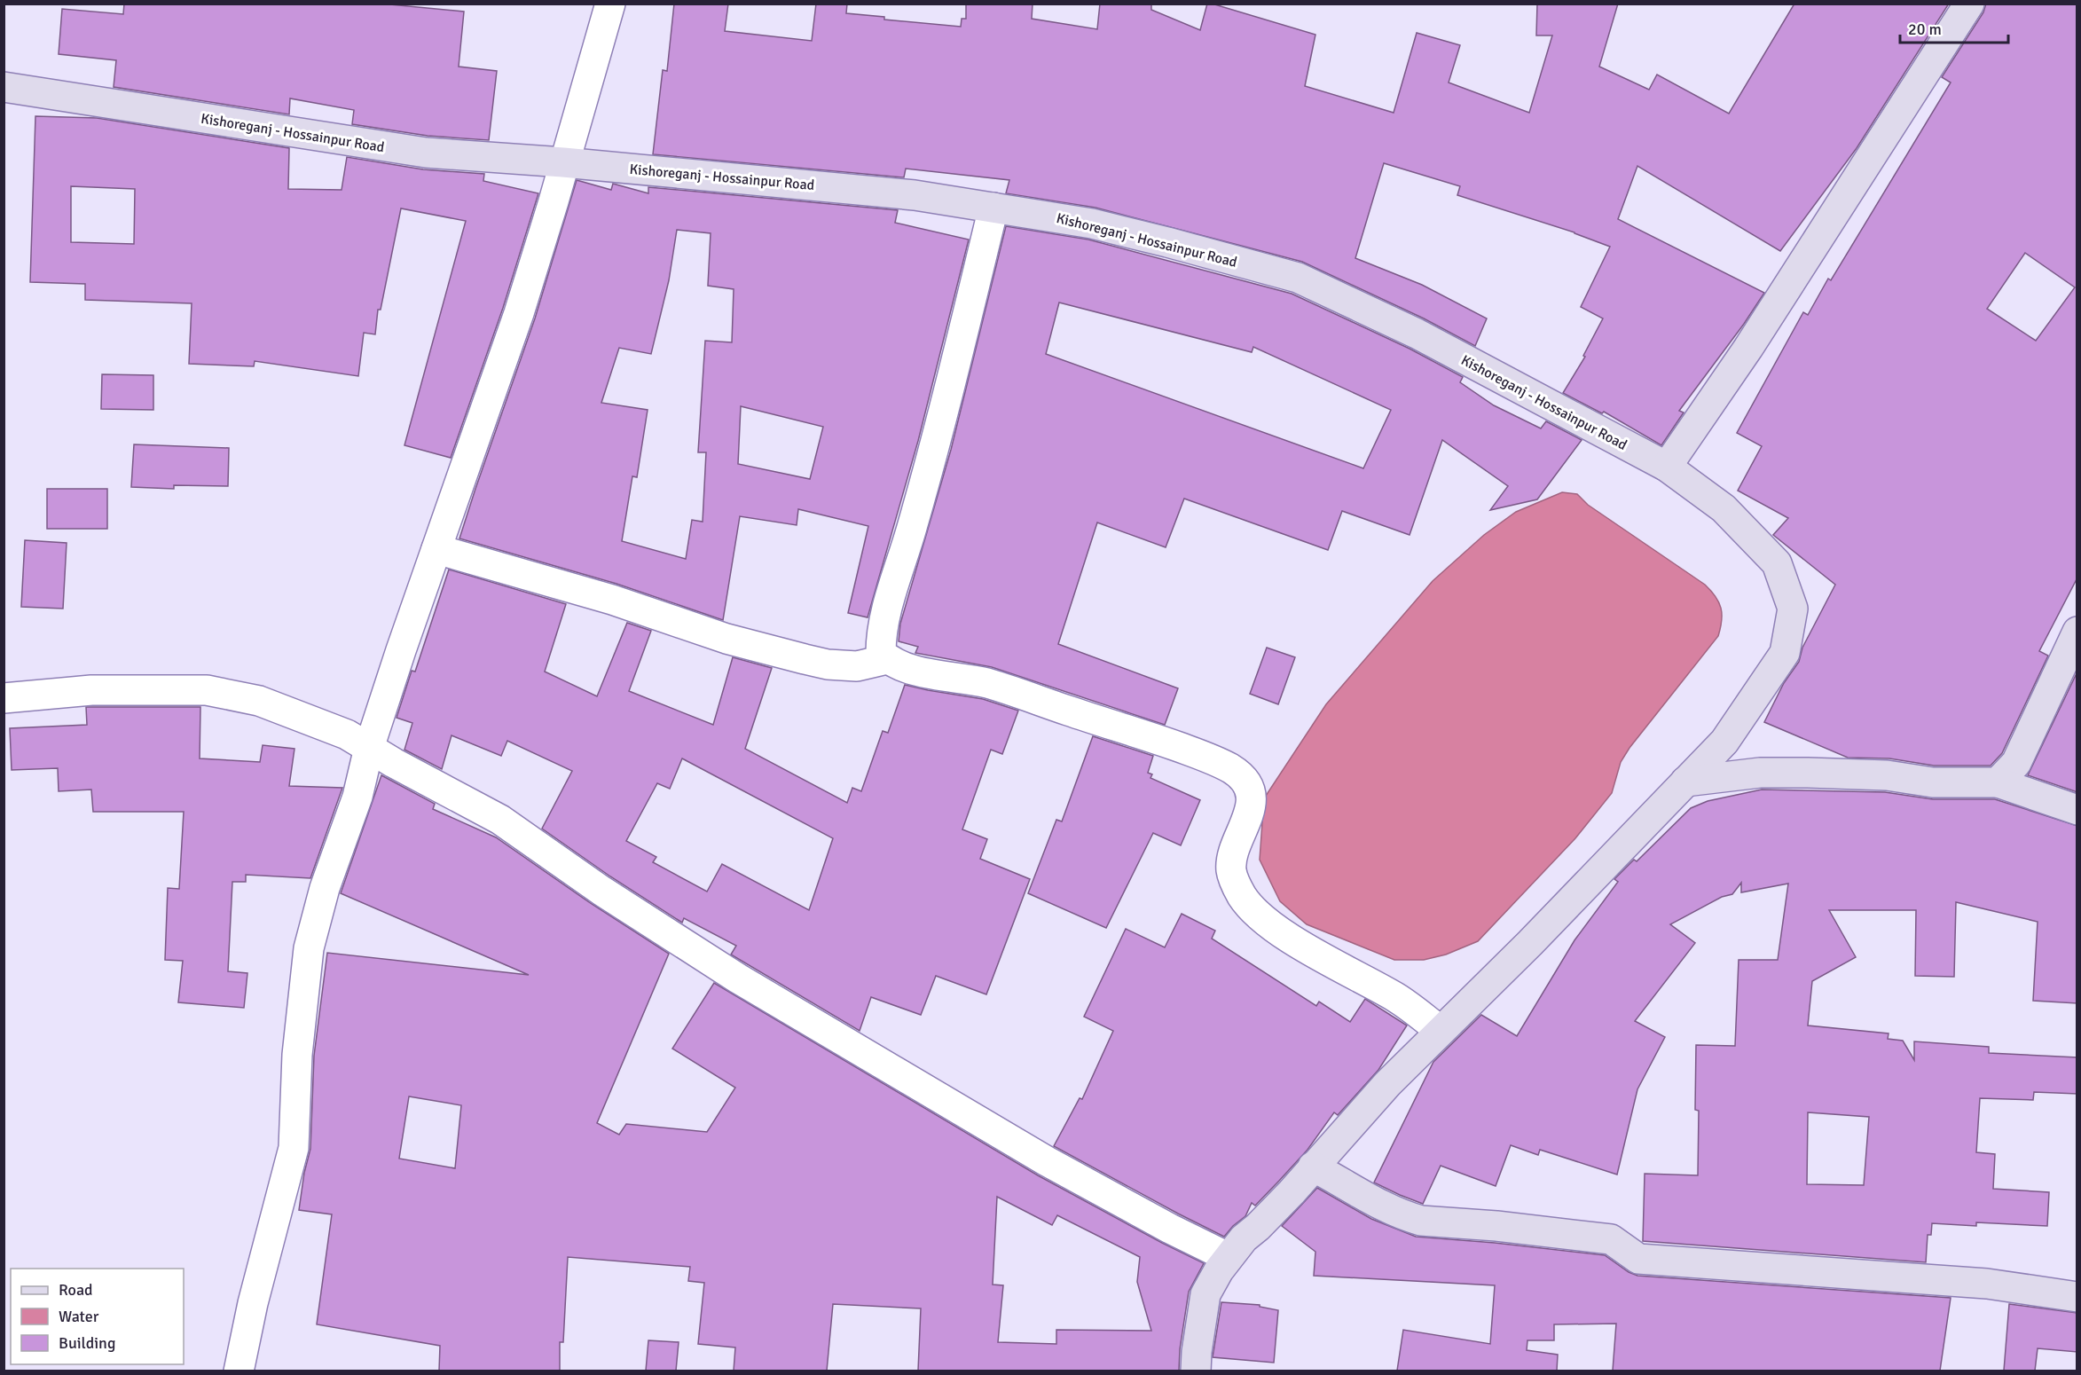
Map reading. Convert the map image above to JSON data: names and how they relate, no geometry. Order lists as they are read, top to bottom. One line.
{"streets":{"main road":["Kishoreganj - Hossainpur Road"]},"legend":["Road","Water","Building"],"scale_bar":"20 m"}
